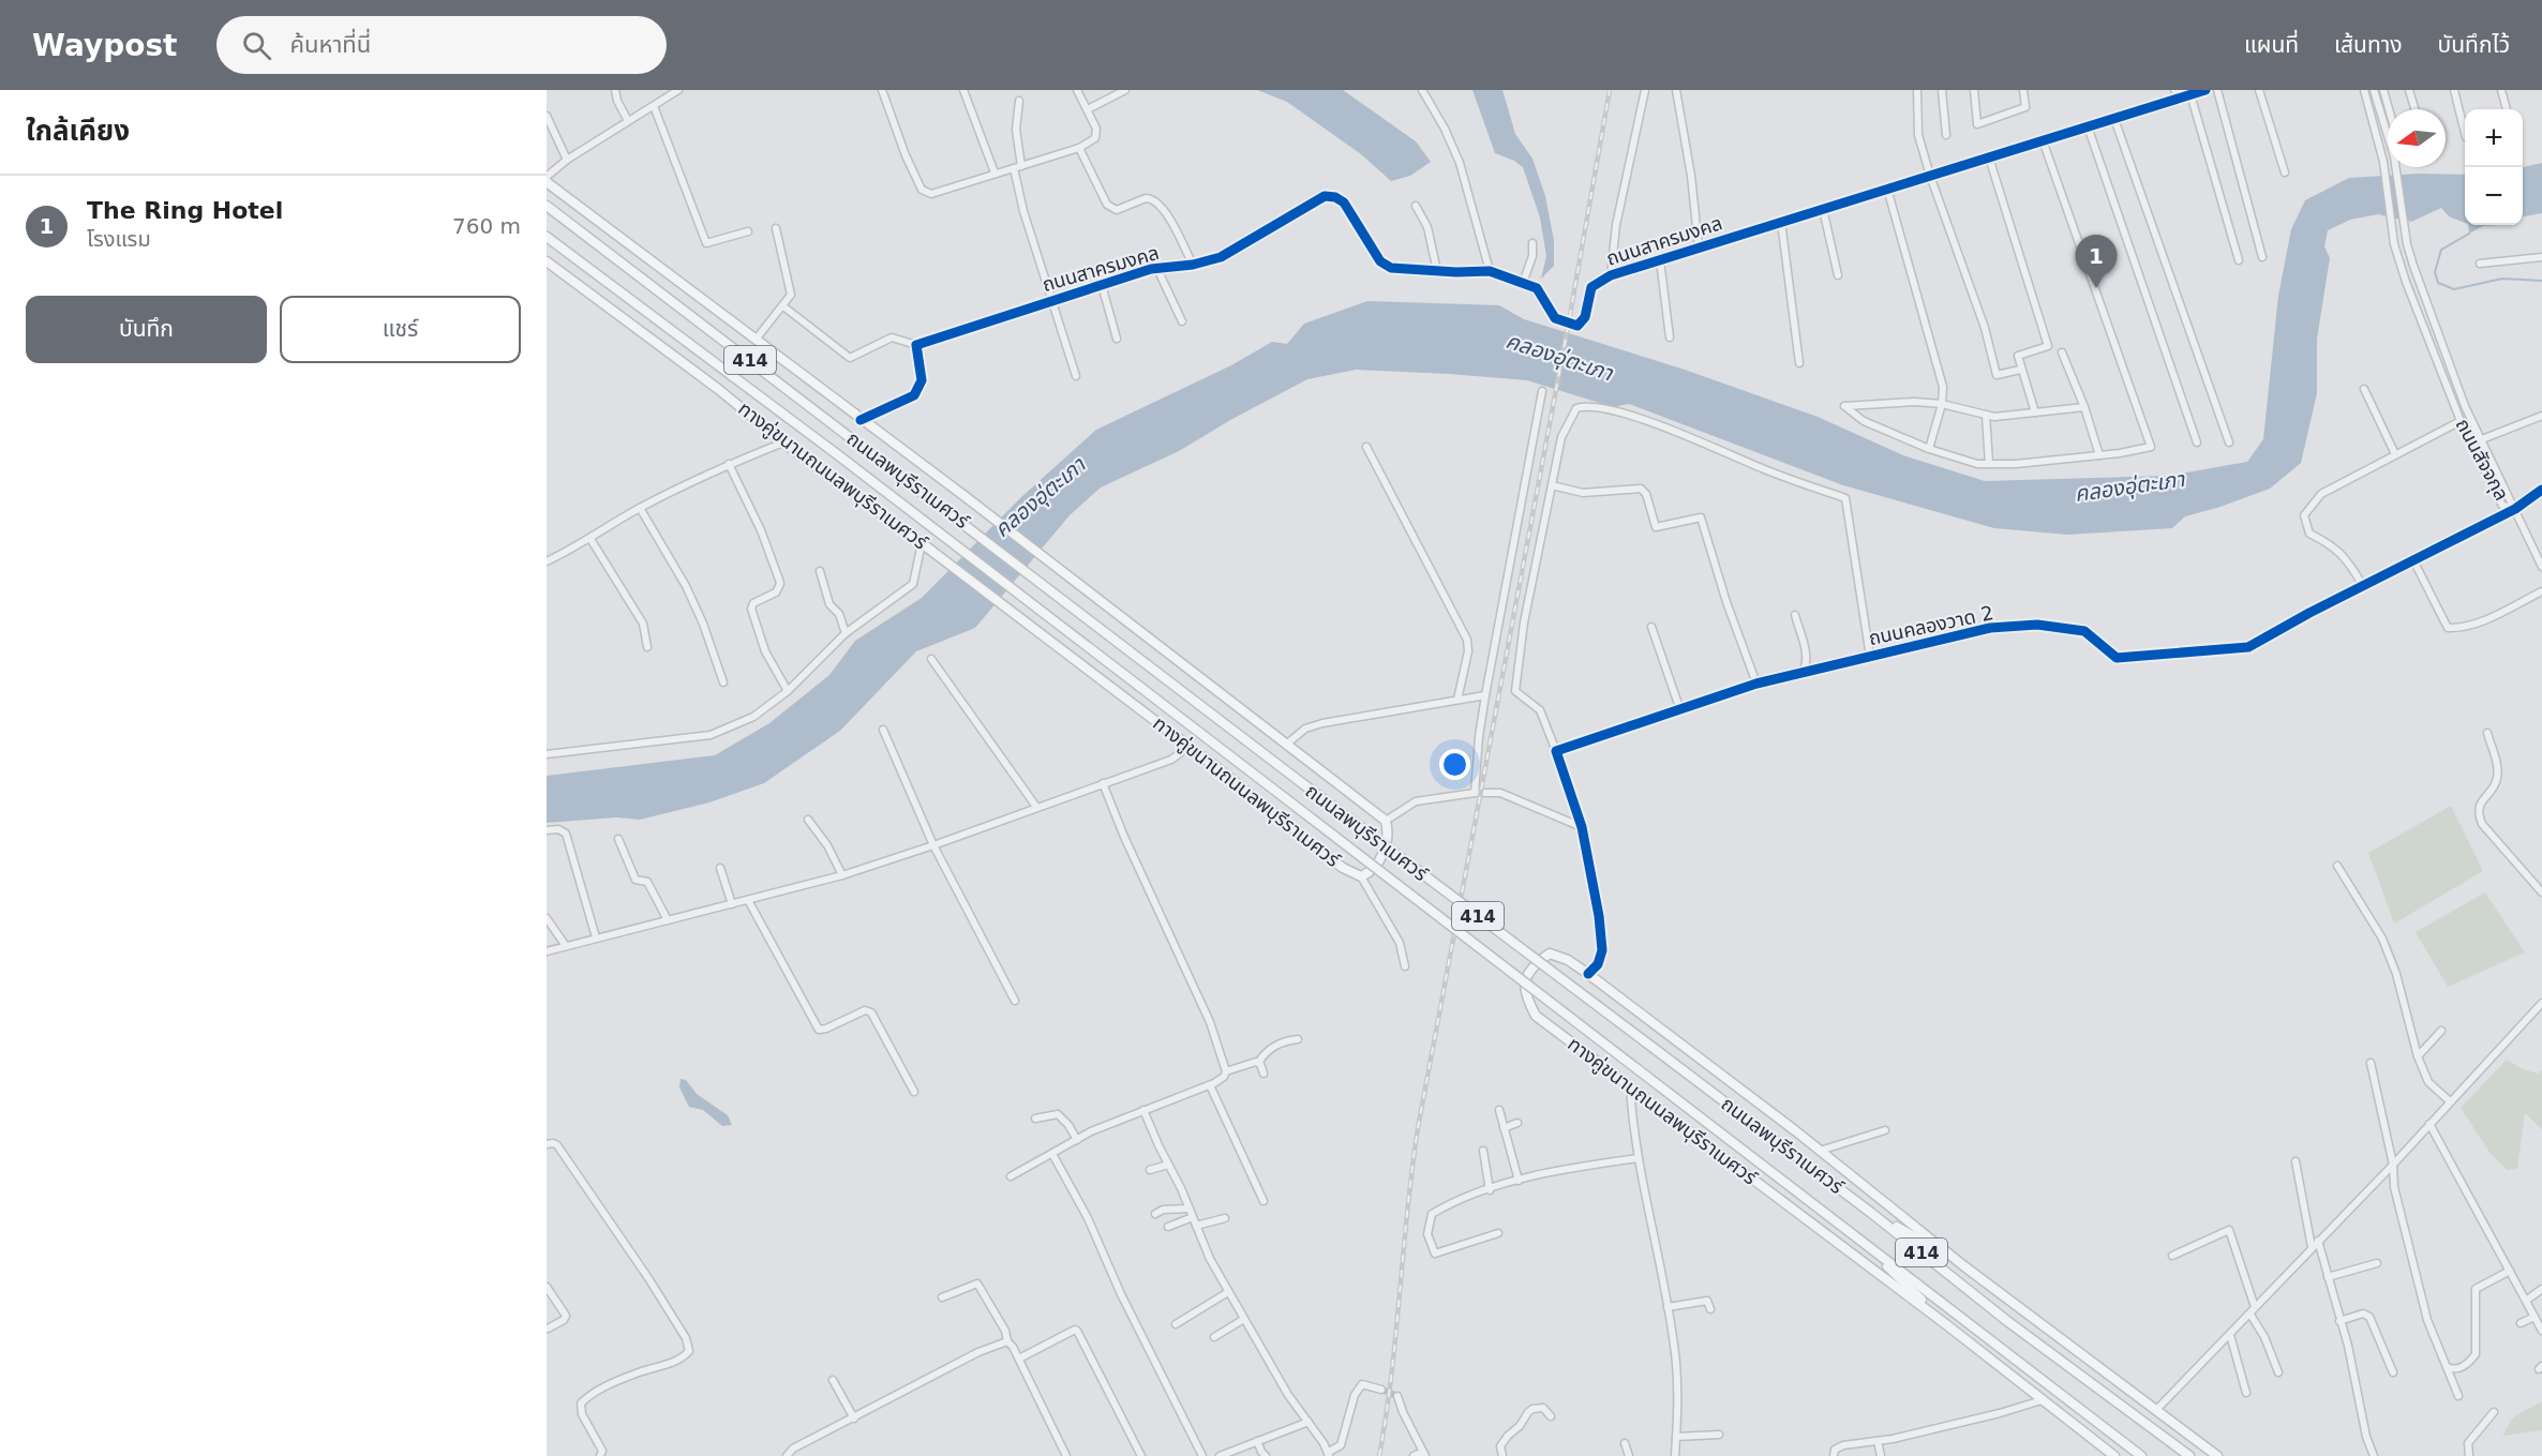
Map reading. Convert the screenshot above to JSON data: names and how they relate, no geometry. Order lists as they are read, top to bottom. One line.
{"streets":{"main road":["414","ทางคู่ขนานถนนลพบุรีราเมศวร์","ถนนลพบุรีราเมศวร์"],"street":["ถนนสาครมงคล","ถนนสัจจกุล","ถนนคลองวาด 2"]},"crossings":[["414","ทางคู่ขนานถนนลพบุรีราเมศวร์"],["ถนนสัจจกุล","ถนนคลองวาด 2"]],"water":["คลองอุ่ตะเภา"],"north":"left","page":{"header":"Waypost","search":"ค้นหาที่นี่","nav":["แผนที่","เส้นทาง","บันทึกไว้"],"heading":"ใกล้เคียง","map_buttons":["+","−"],"list":[{"mark":"1","name":"The Ring Hotel","note":"โรงแรม","value":"760 m"}],"pins":"1","buttons":["บันทึก","แชร์"]}}
